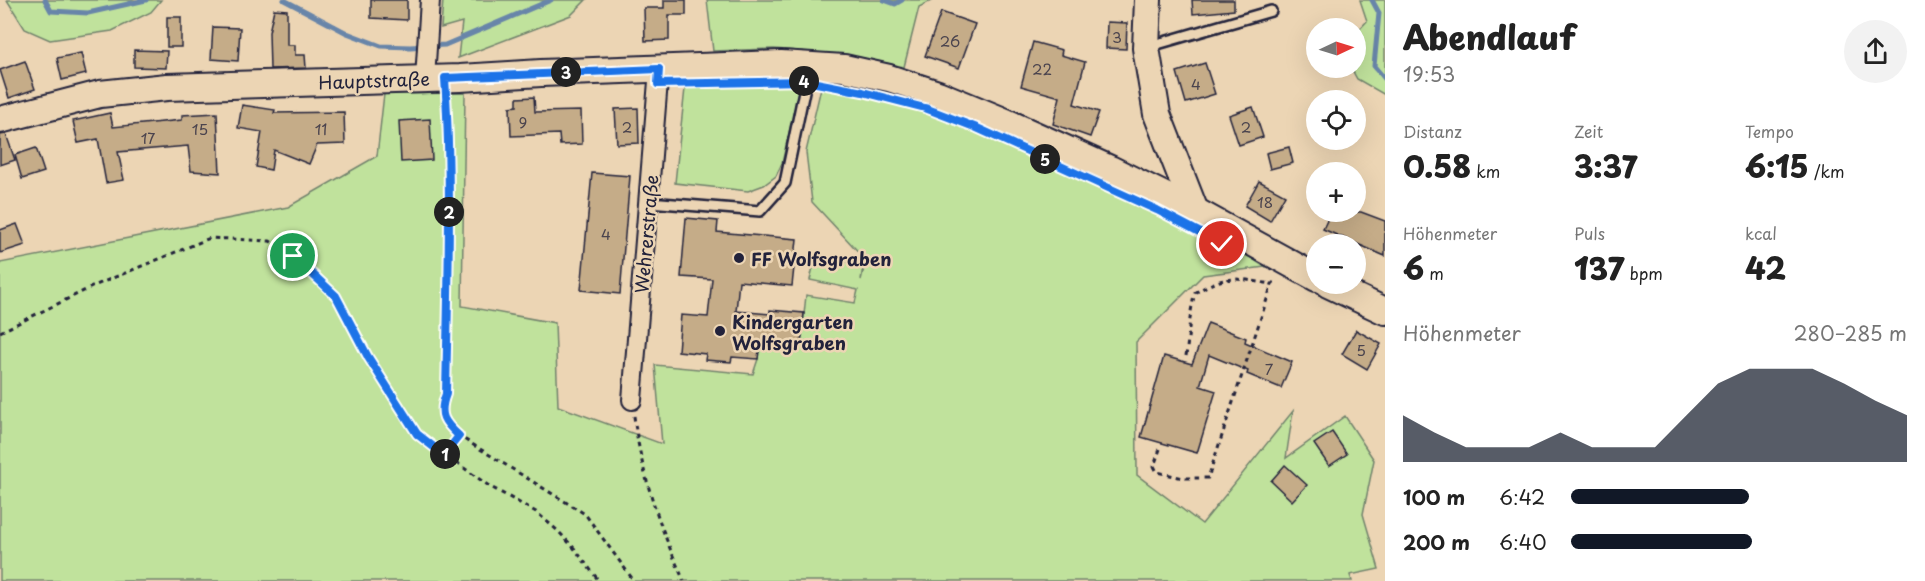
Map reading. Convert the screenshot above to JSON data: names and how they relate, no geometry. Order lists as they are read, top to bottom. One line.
{"streets":{"main road":["Hauptstraße"],"street":["Wehrerstraße"]},"crossings":[["Hauptstraße","Wehrerstraße"]],"places":["FF Wolfsgraben","Kindergarten Wolfsgraben"],"house_numbers":["3","26","22","4","9","2","2","15","11","17","18","4","5","7"],"north":"right","page":{"heading":["Abendlauf","19:53"],"map_buttons":["+","−"],"pins":["3","4","5","2","1"],"stats":[["Distanz","0.58 km"],["Zeit","3:37"],["Tempo","6:15 /km"],["Höhenmeter","6 m"],["Puls","137 bpm"],["kcal","42"]],"chart":["Höhenmeter","280–285 m"],"list":[{"name":"100 m","note":"6:42"},{"name":"200 m","note":"6:40"}]}}
